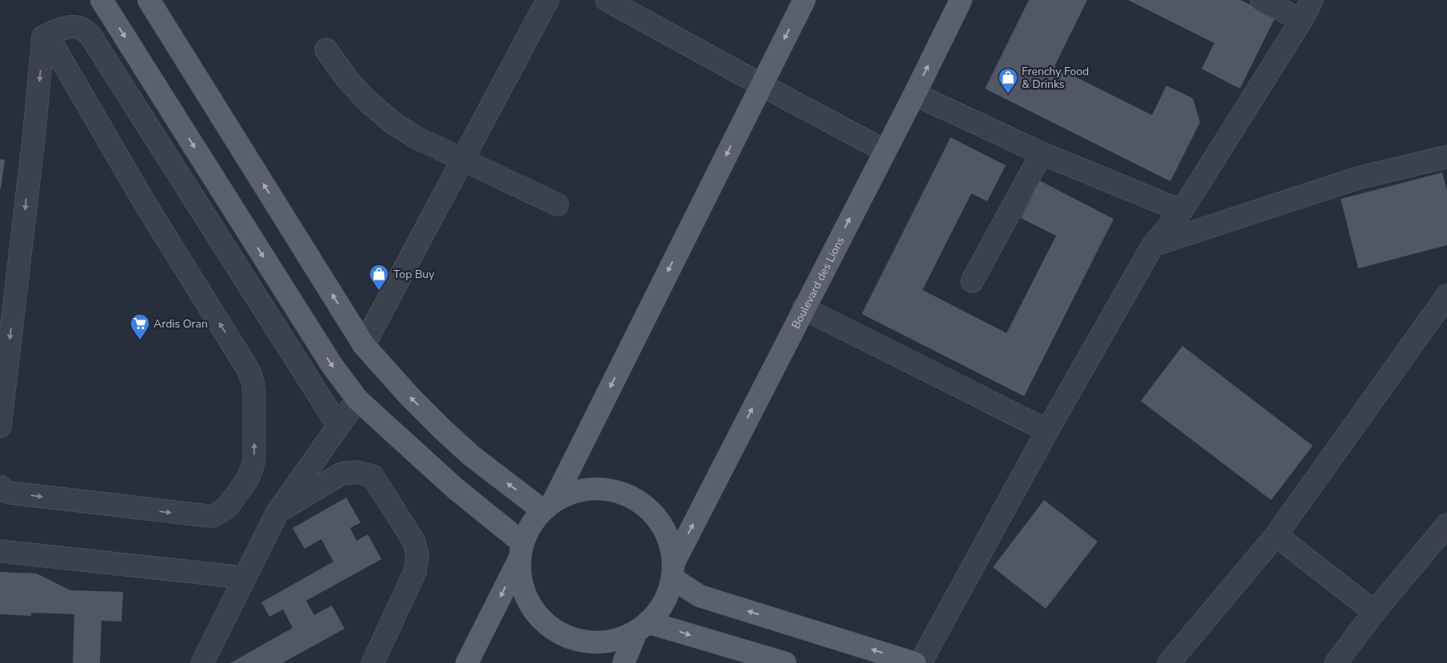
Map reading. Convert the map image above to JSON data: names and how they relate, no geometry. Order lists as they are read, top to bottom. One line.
{"streets":{"main road":["Boulevard des Lions"]},"places":{"shop":["Frenchy Food & Drinks","Top Buy"],"supermarket":["Ardis Oran"]}}
